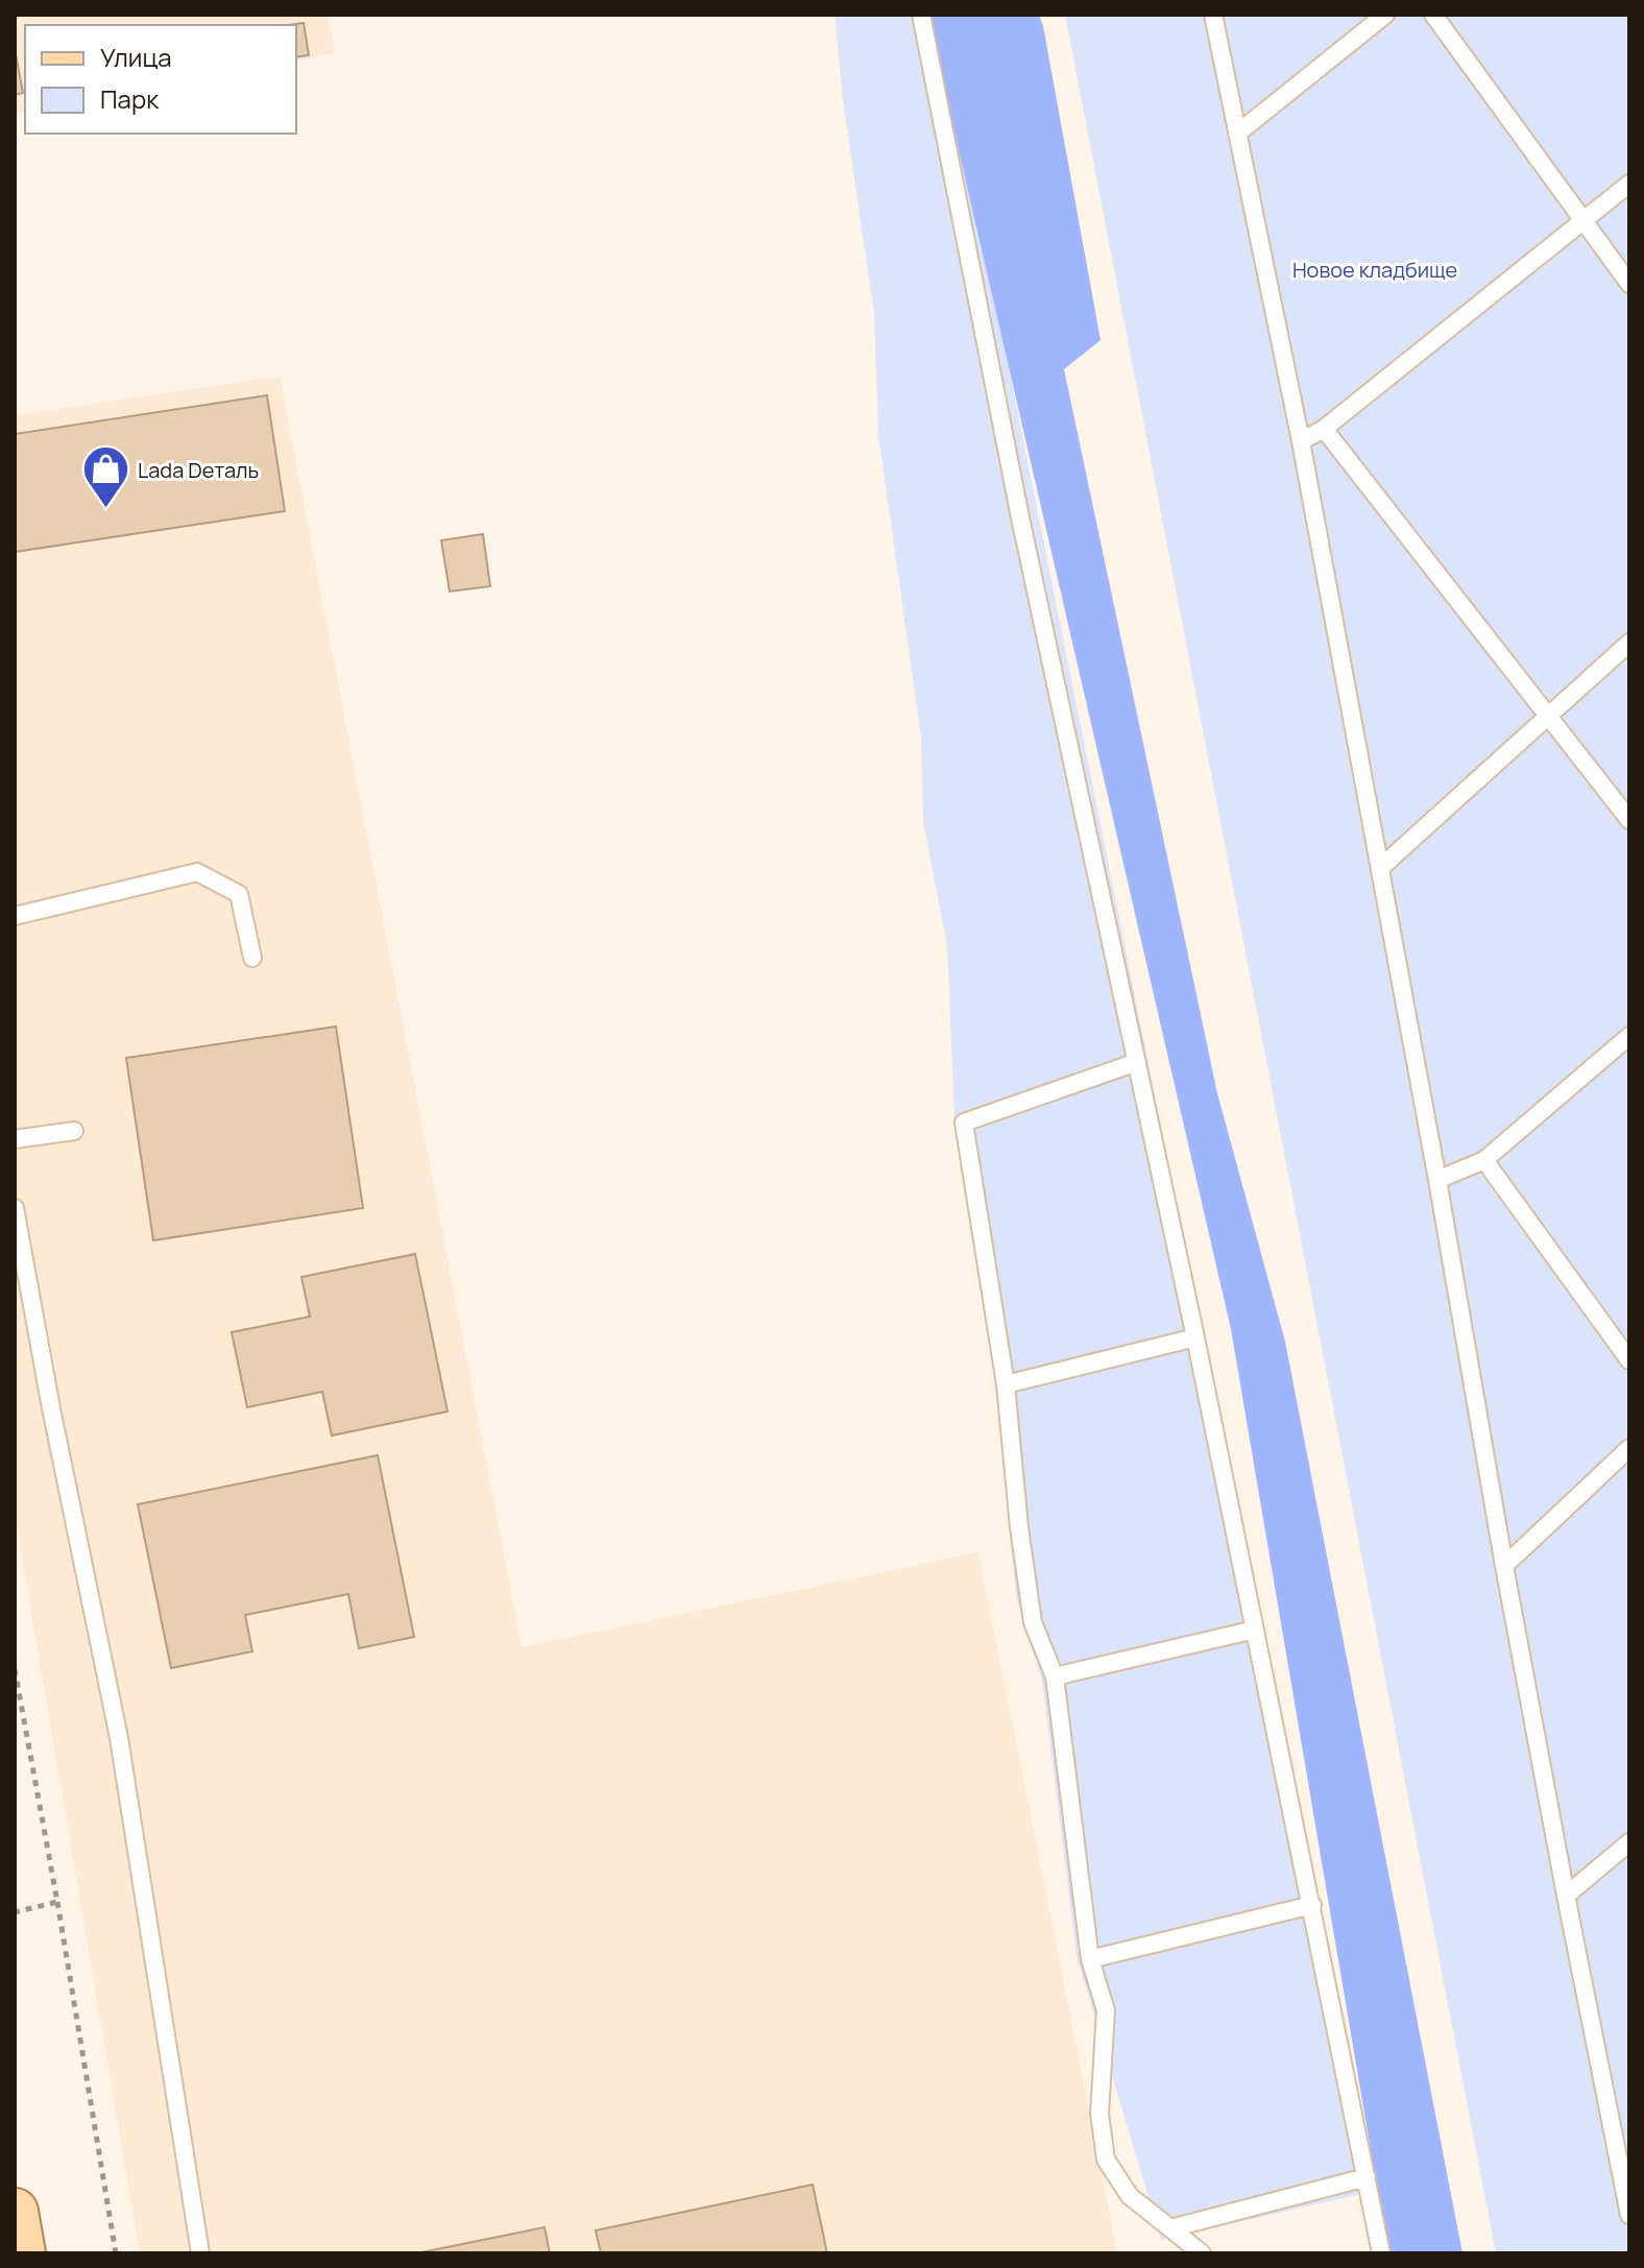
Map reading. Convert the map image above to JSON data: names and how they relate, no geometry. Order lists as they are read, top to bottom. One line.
{"parks":["Новое кладбище"],"places":{"shop":["Lada Dеталь"]},"legend":["Улица","Парк"]}
